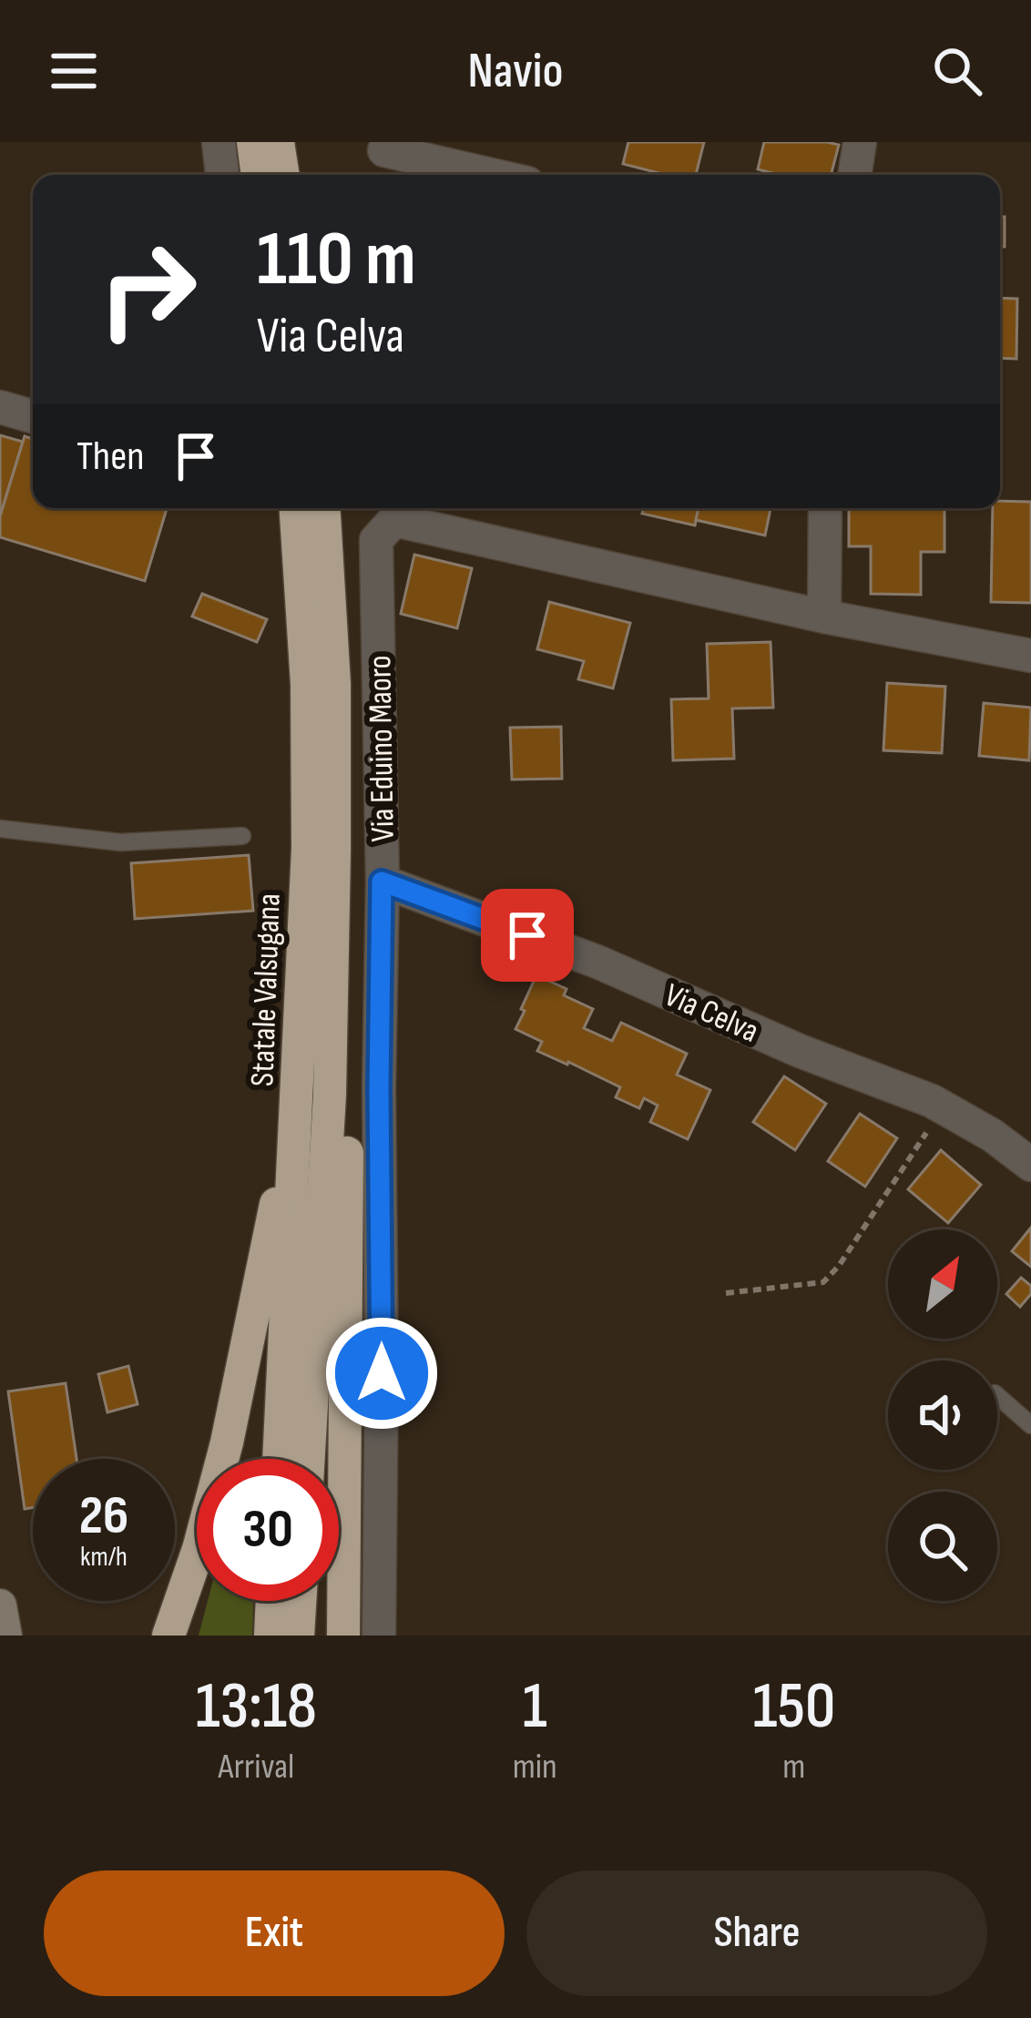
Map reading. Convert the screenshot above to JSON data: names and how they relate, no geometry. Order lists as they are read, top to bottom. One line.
{"streets":{"highway":["Statale Valsugana"],"street":["Via Eduino Maoro","Via Celva"]},"crossings":[["Via Eduino Maoro","Via Celva"]],"north":"top right","page":{"header":"Navio","turn":["110 m","Via Celva"],"then":"Then","speed":"26 km/h","limit":"30","eta":["13:18","Arrival","1","min","150","m"],"buttons":["Exit","Share"]}}
